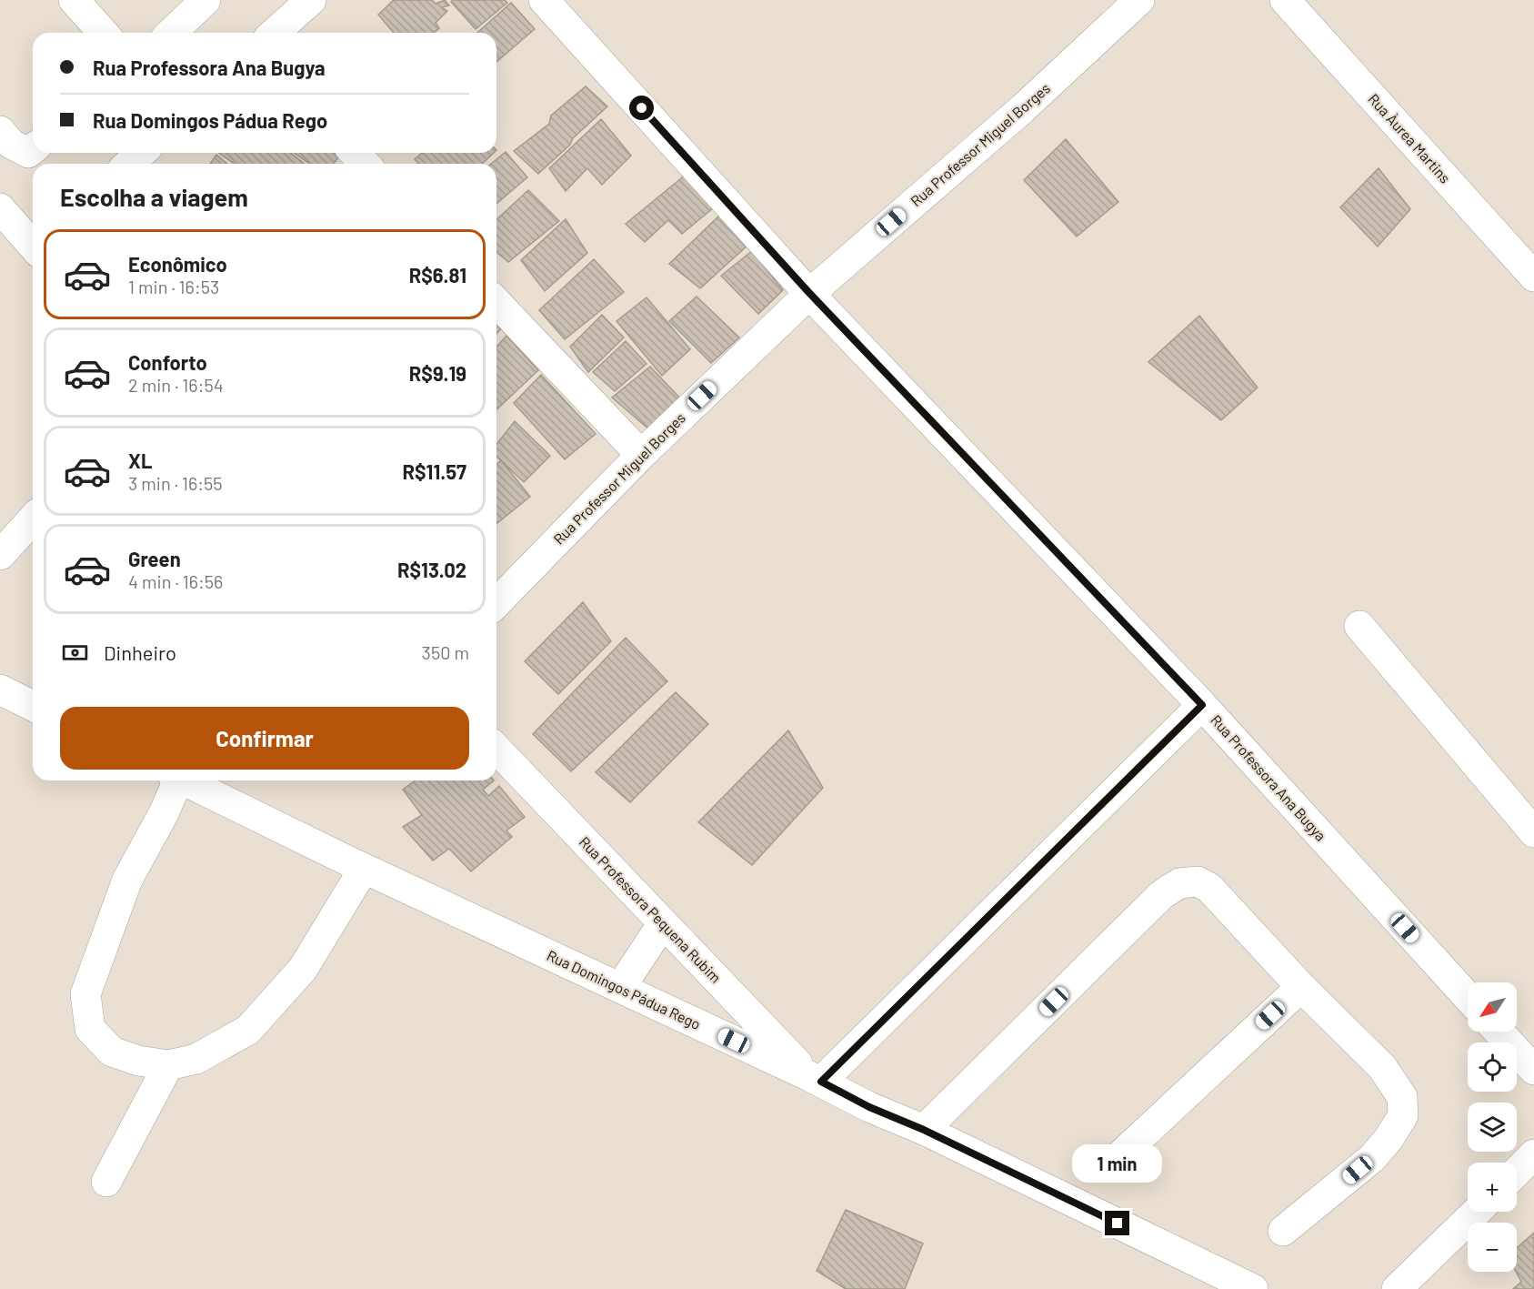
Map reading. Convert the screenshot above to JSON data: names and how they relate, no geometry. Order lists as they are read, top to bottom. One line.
{"streets":{"street":["Rua Àurea Martins","Rua Professor Miguel Borges","Rua Professora Ana Bugya","Rua Professora Pequena Rubim","Rua Domingos Pádua Rego"]},"crossings":[["Rua Professor Miguel Borges","Rua Professora Ana Bugya"],["Rua Professora Pequena Rubim","Rua Domingos Pádua Rego"]],"north":"bottom left","page":{"banner":["Rua Professora Ana Bugya","Rua Domingos Pádua Rego"],"heading":"Escolha a viagem","list":[{"name":"Econômico","note":"1 min · 16:53","value":"R$6.81"},{"name":"Conforto","note":"2 min · 16:54","value":"R$9.19"},{"name":"XL","note":"3 min · 16:55","value":"R$11.57"},{"name":"Green","note":"4 min · 16:56","value":"R$13.02"}],"pay":["Dinheiro","350 m"],"buttons":"Confirmar","map_buttons":["+","−"],"bubble":"1 min"}}
